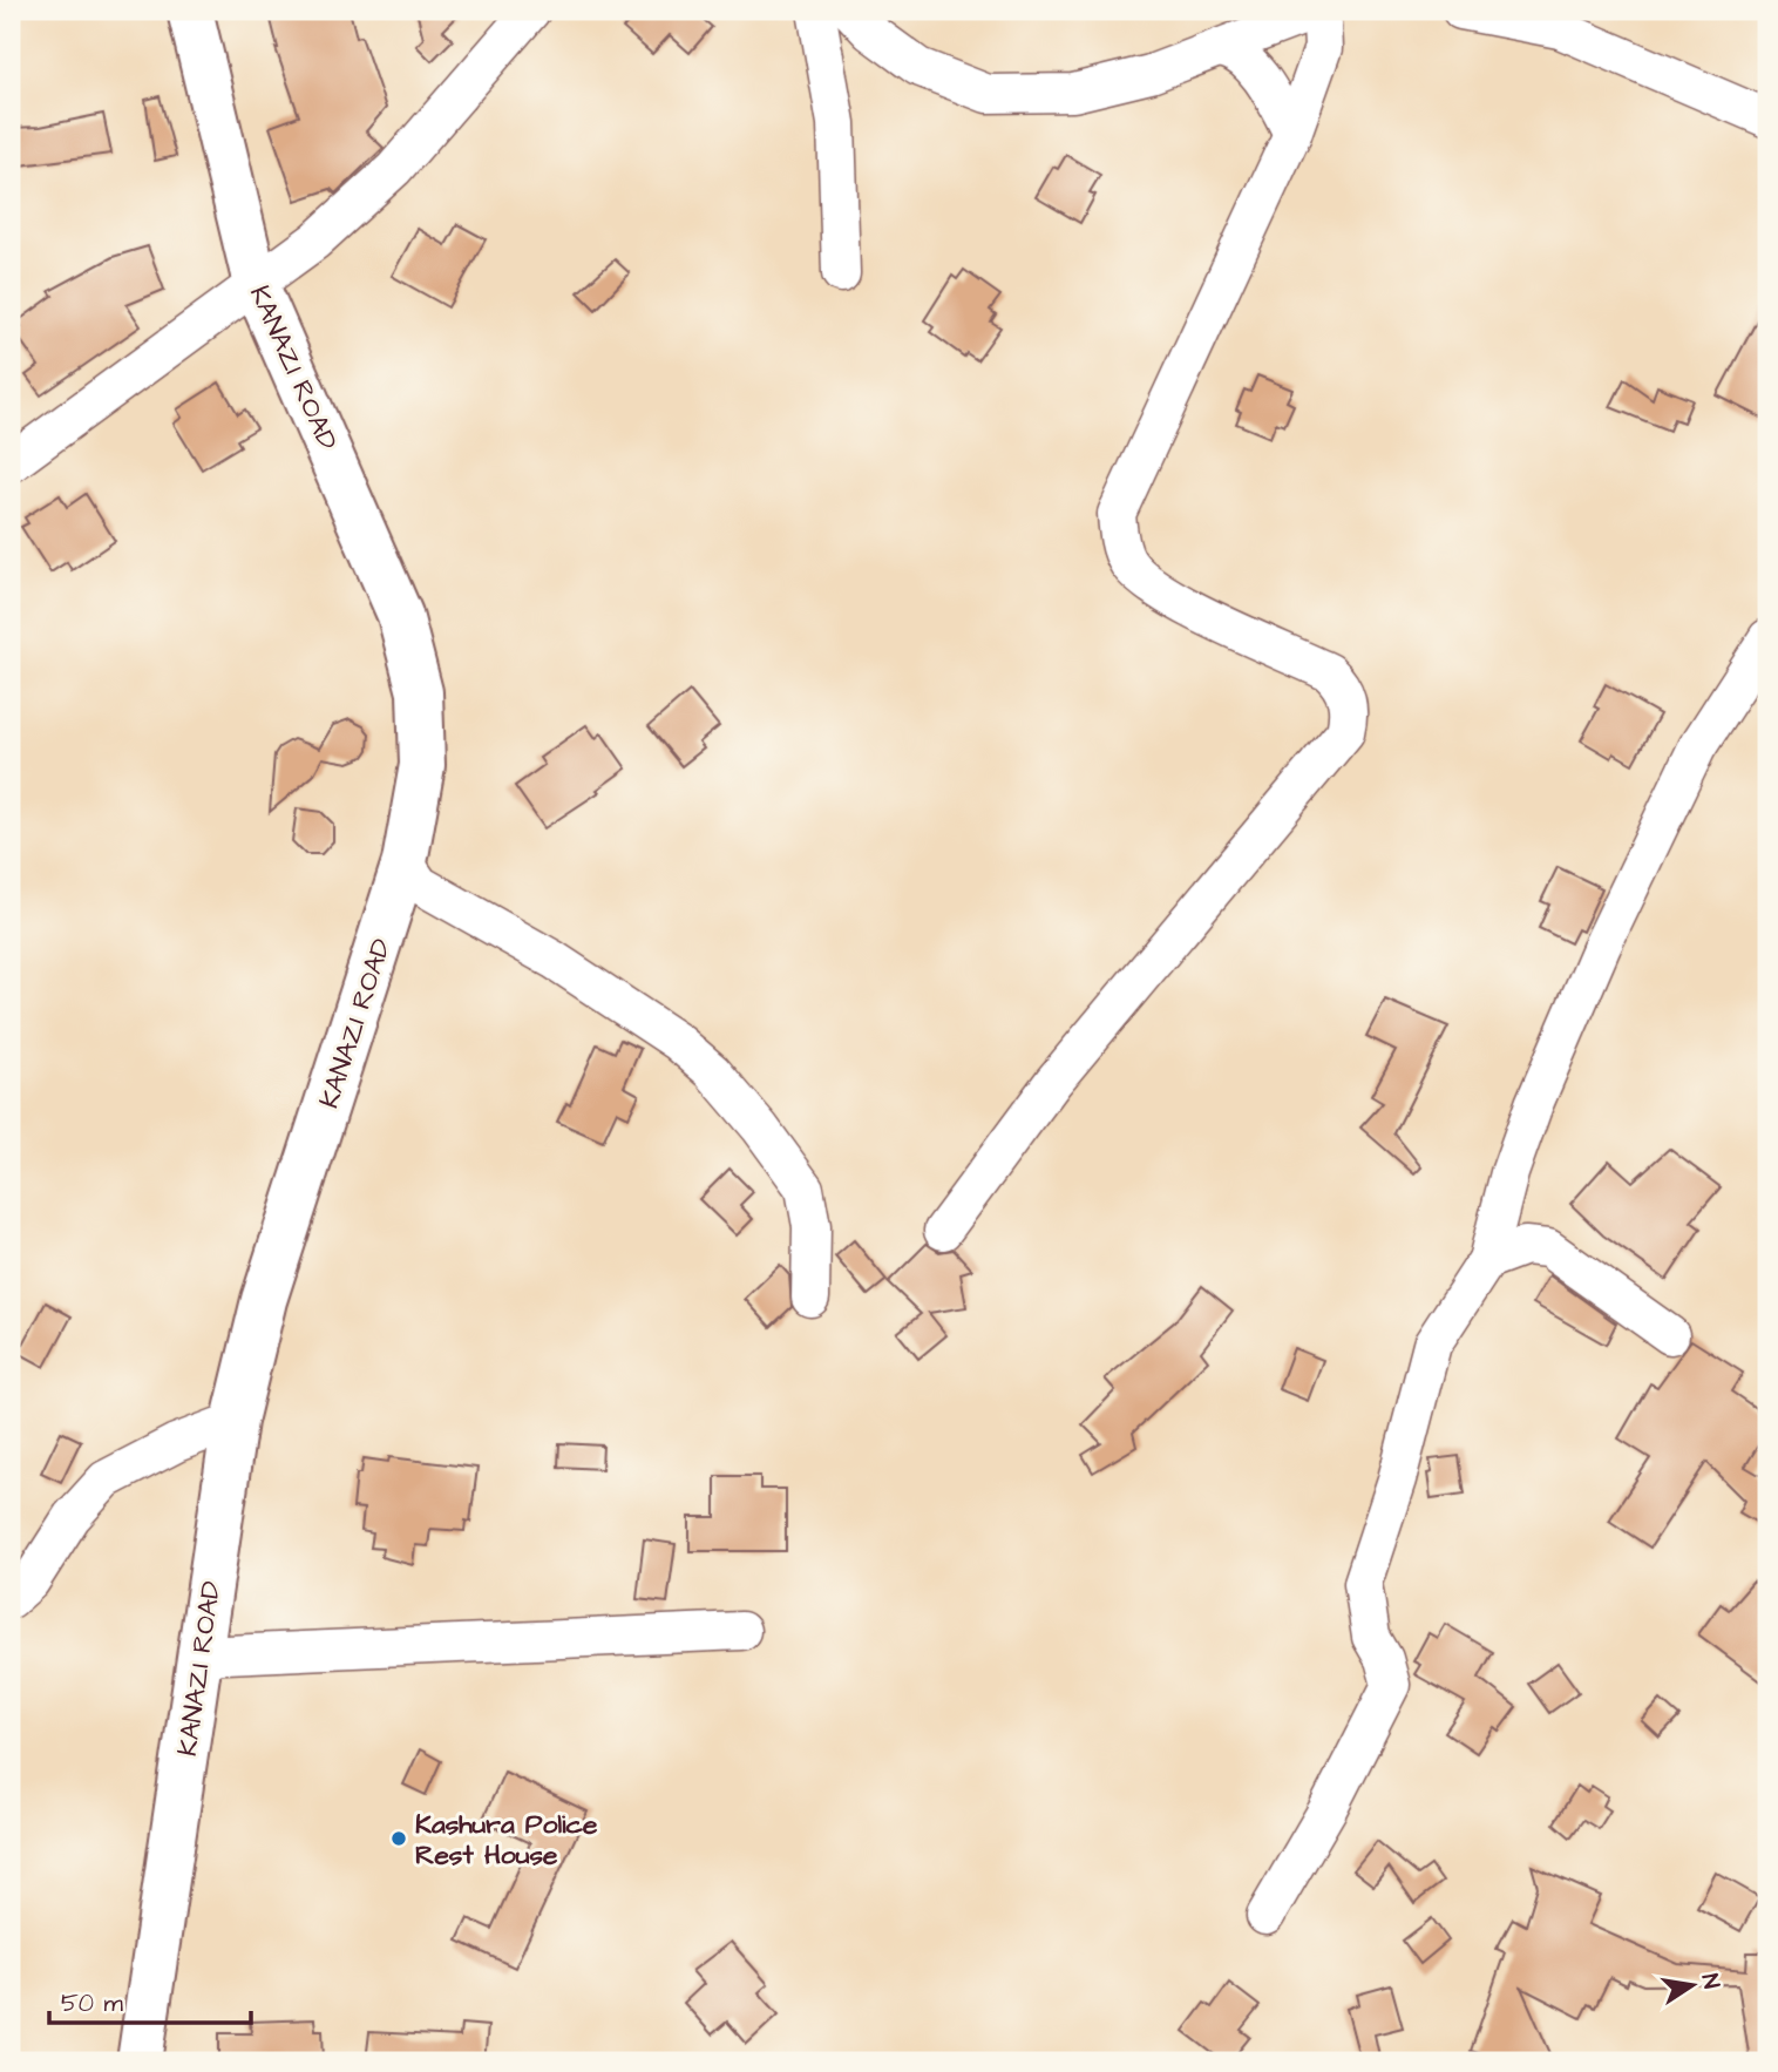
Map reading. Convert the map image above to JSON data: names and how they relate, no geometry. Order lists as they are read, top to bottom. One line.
{"streets":{"main road":["KANAZI ROAD"]},"places":["Kashura Police Rest House"],"scale_bar":"50 m","north":"right"}
